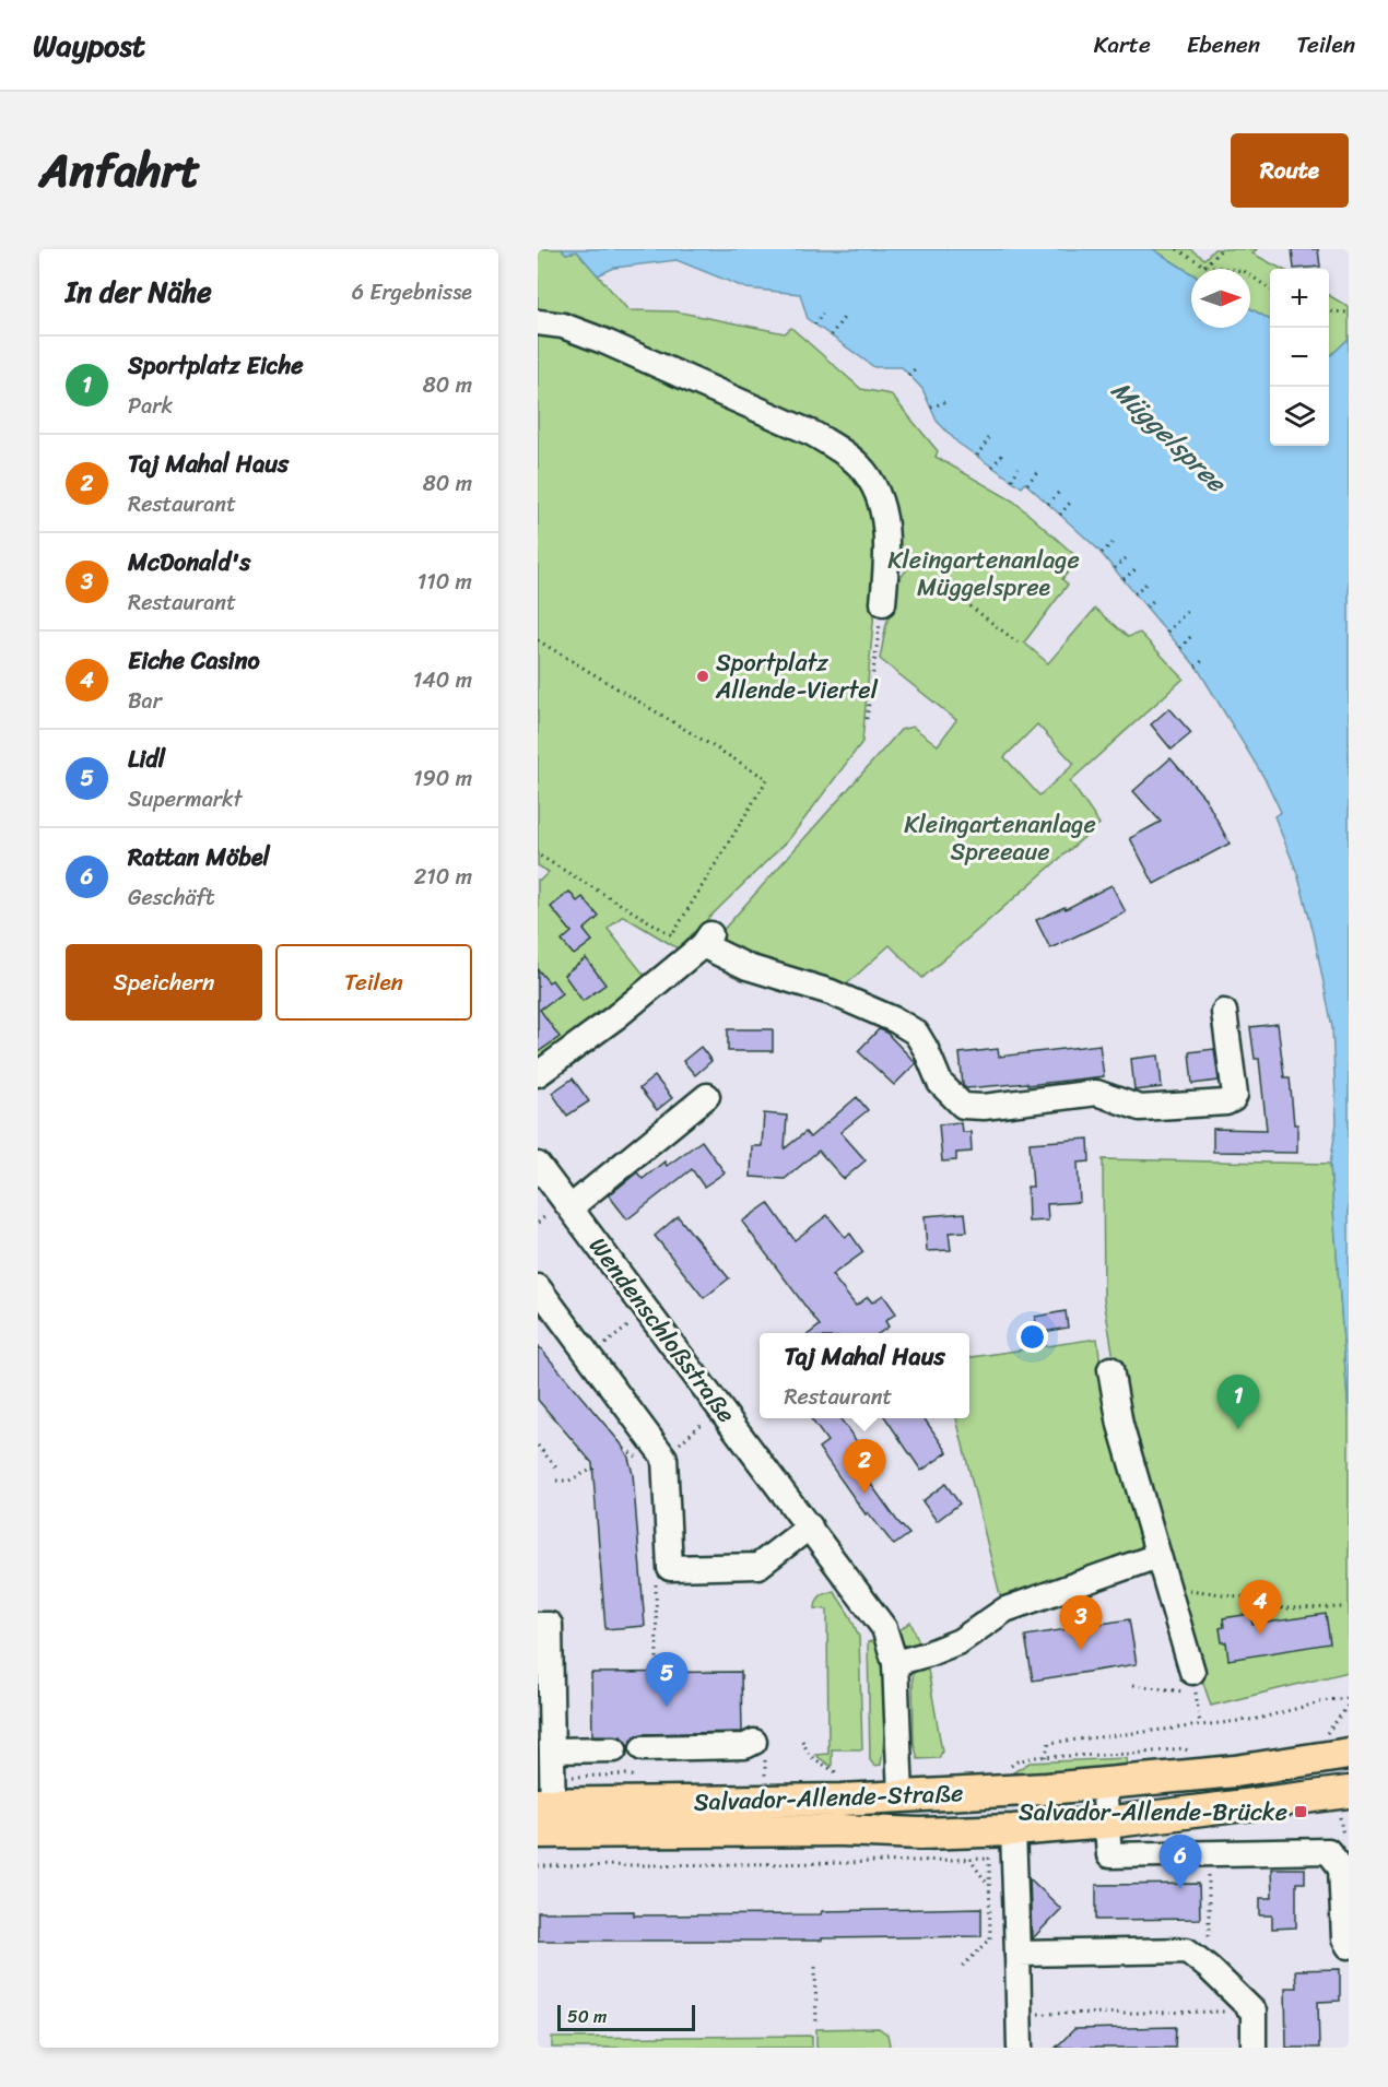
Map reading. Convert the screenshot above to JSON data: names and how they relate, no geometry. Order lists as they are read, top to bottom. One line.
{"streets":{"main road":["Wendenschloßstraße","Salvador-Allende-Straße"]},"crossings":[["Wendenschloßstraße","Salvador-Allende-Straße"]],"water":["Müggelspree"],"parks":["Kleingartenanlage Müggelspree","Kleingartenanlage Spreeaue"],"places":{"other":["Sportplatz Allende-Viertel"],"transit":["Salvador-Allende-Brücke"]},"scale_bar":"50 m","north":"right","page":{"header":"Waypost","nav":["Karte","Ebenen","Teilen"],"title":"Anfahrt","buttons":["Route",["Speichern","Teilen"]],"heading":["In der Nähe","6 Ergebnisse"],"map_buttons":["+","−"],"list":[{"mark":"1","name":"Sportplatz Eiche","note":"Park","value":"80 m"},{"mark":"2","name":"Taj Mahal Haus","note":"Restaurant","value":"80 m"},{"mark":"3","name":"McDonald's","note":"Restaurant","value":"110 m"},{"mark":"4","name":"Eiche Casino","note":"Bar","value":"140 m"},{"mark":"5","name":"Lidl","note":"Supermarkt","value":"190 m"},{"mark":"6","name":"Rattan Möbel","note":"Geschäft","value":"210 m"}],"popup":["Taj Mahal Haus","Restaurant"],"pins":["1","2","4","3","5","6"],"scale":"50 m"}}
